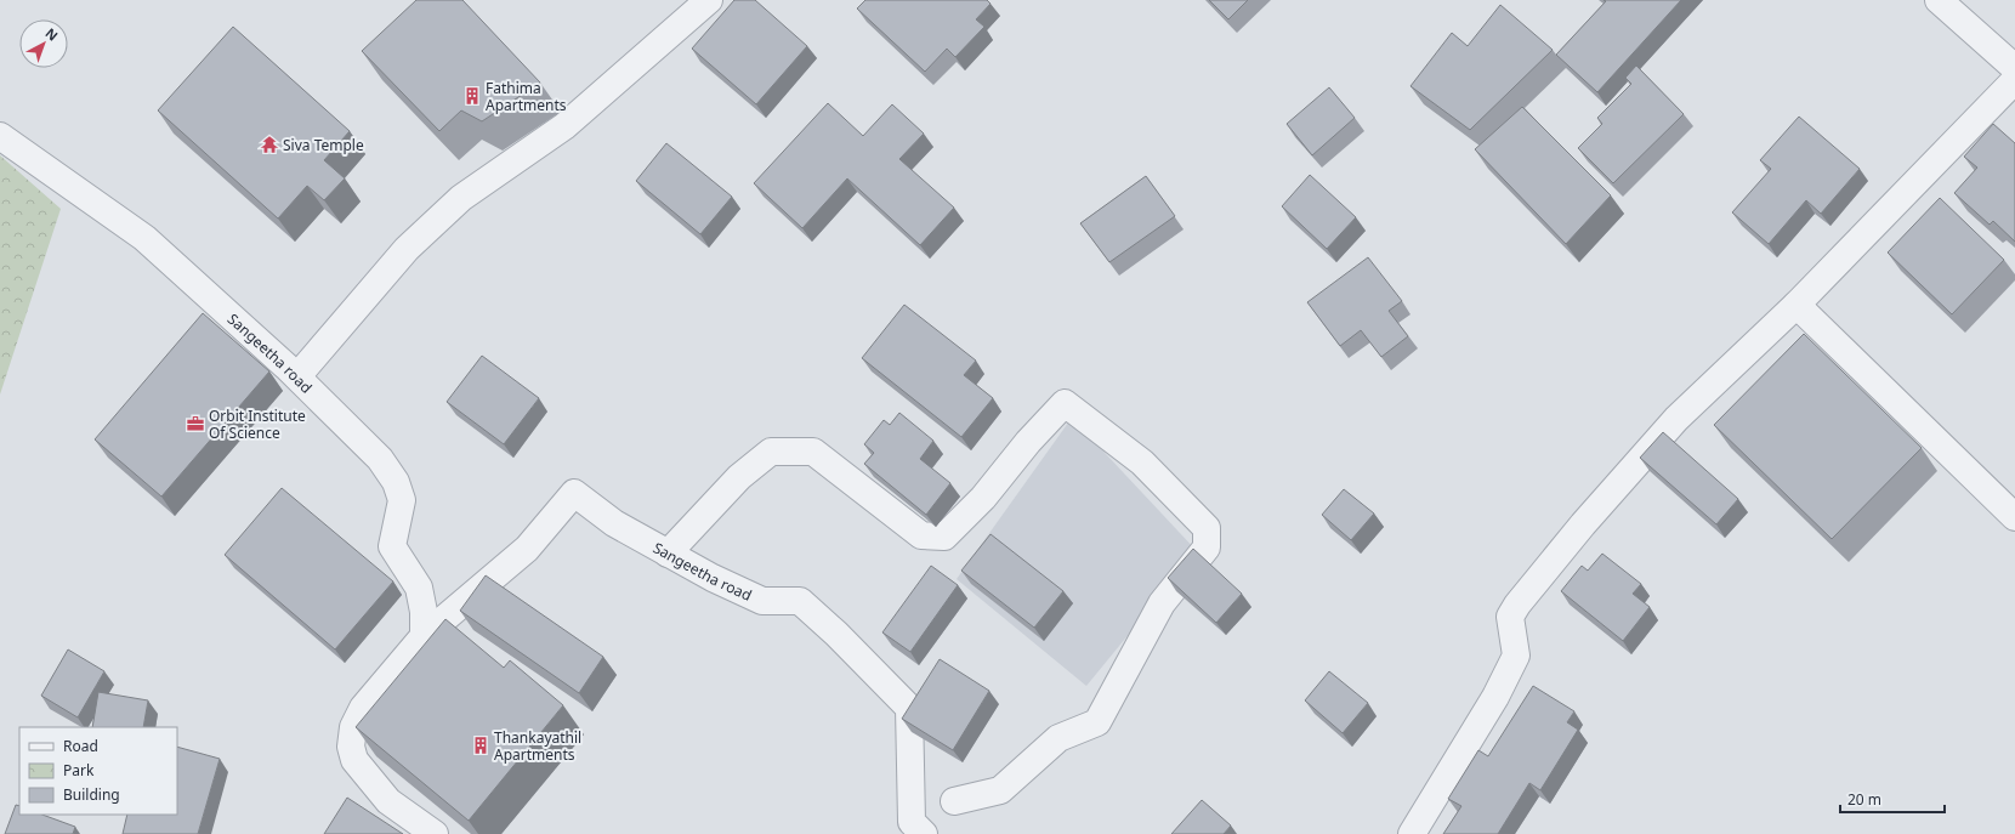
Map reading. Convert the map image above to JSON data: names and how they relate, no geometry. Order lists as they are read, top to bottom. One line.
{"streets":{"street":["Sangeetha road"]},"places":{"building":["Fathima Apartments","Thankayathil Apartments"],"temple":["Siva Temple"],"office":["Orbit Institute Of Science"]},"legend":["Road","Park","Building"],"scale_bar":"20 m","north":"top right"}
